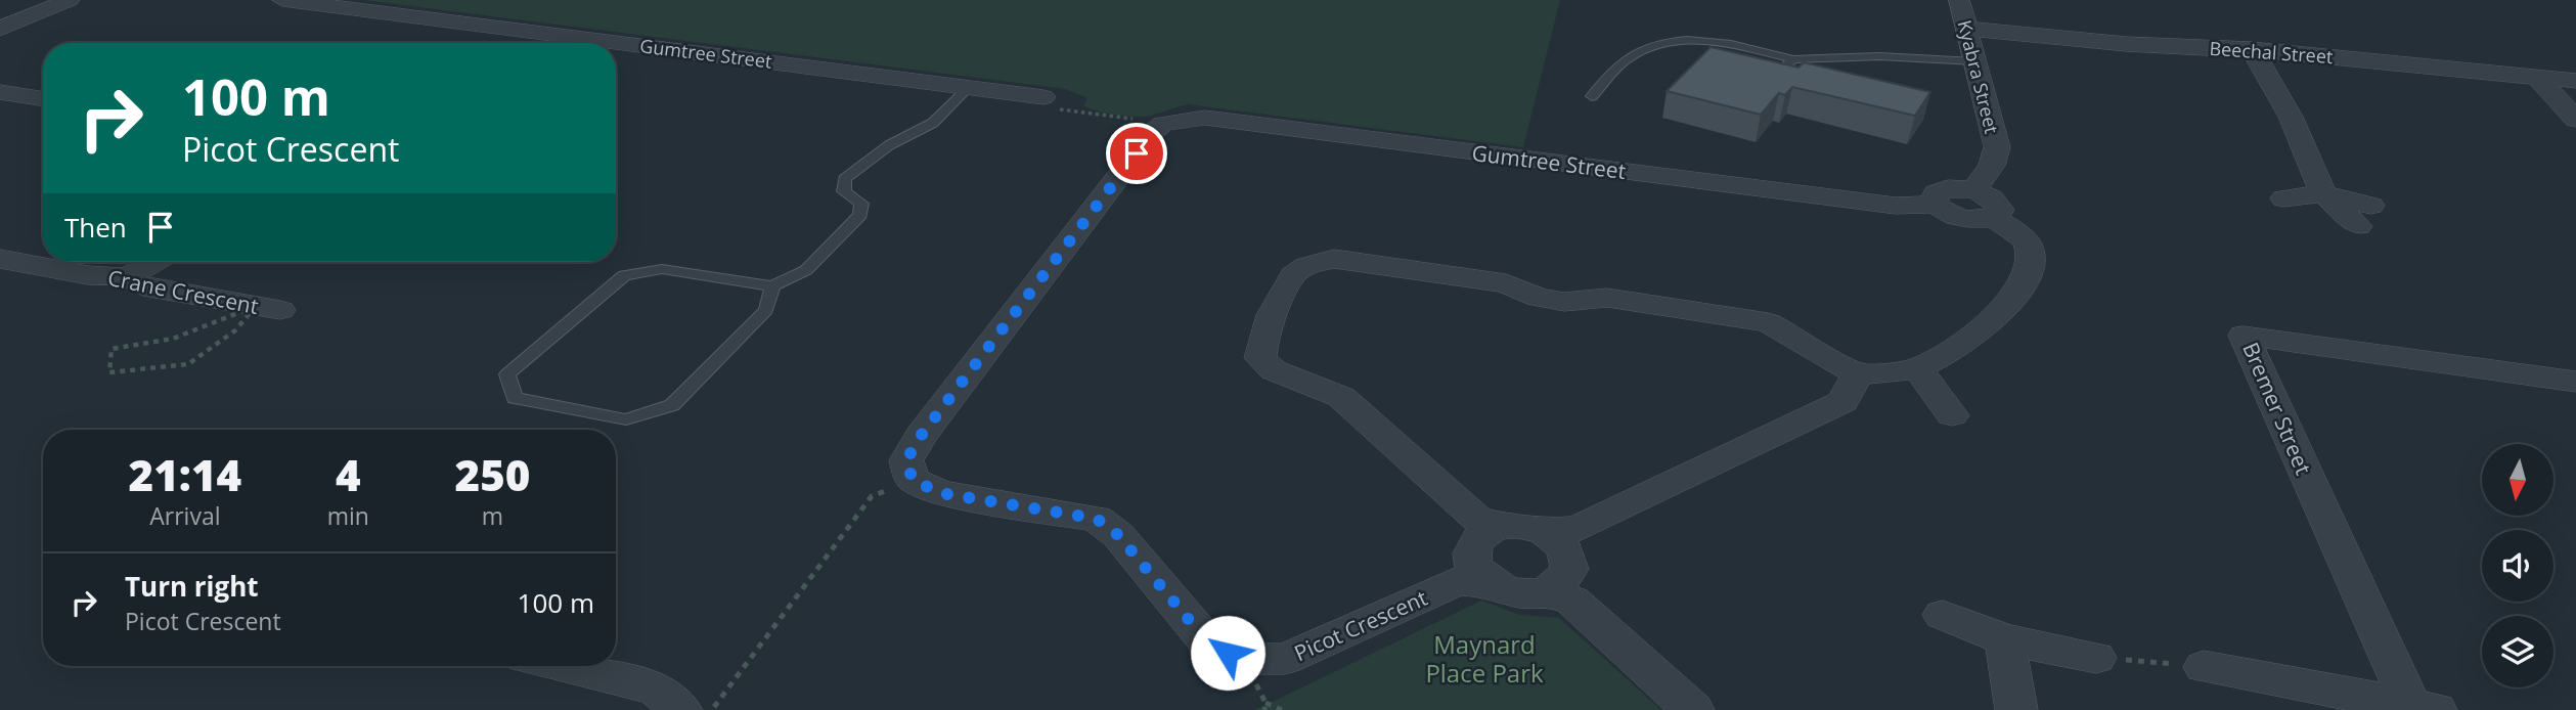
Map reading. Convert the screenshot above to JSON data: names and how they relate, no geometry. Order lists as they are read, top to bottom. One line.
{"streets":{"street":["Beechal Street","Gumtree Street","Kyabra Street","Crane Crescent","Bremer Street","Picot Crescent"]},"crossings":[["Beechal Street","Kyabra Street"]],"parks":["Maynard Place Park"],"north":"bottom","page":{"turn":["100 m","Picot Crescent"],"then":"Then","eta":["21:14","Arrival","4","min","250","m"],"list":[{"name":"Turn right","note":"Picot Crescent","value":"100 m"}]}}
